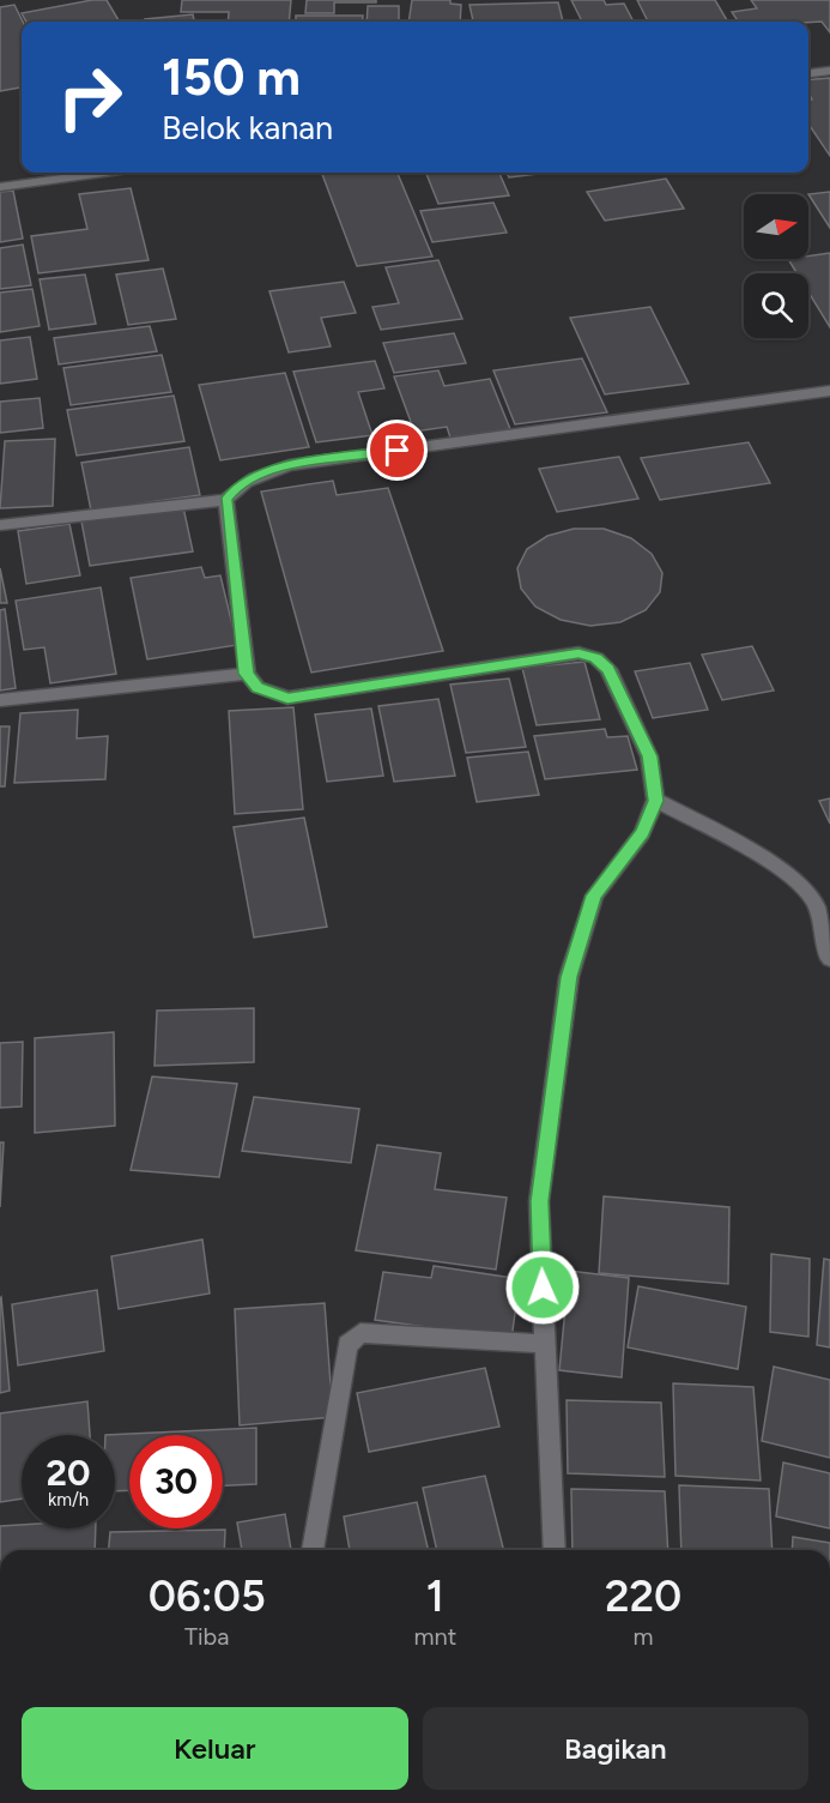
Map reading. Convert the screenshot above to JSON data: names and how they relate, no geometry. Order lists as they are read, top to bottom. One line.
{"north":"right","page":{"turn":["150 m","Belok kanan"],"speed":"20 km/h","limit":"30","eta":["06:05","Tiba","1","mnt","220","m"],"buttons":["Keluar","Bagikan"]}}
